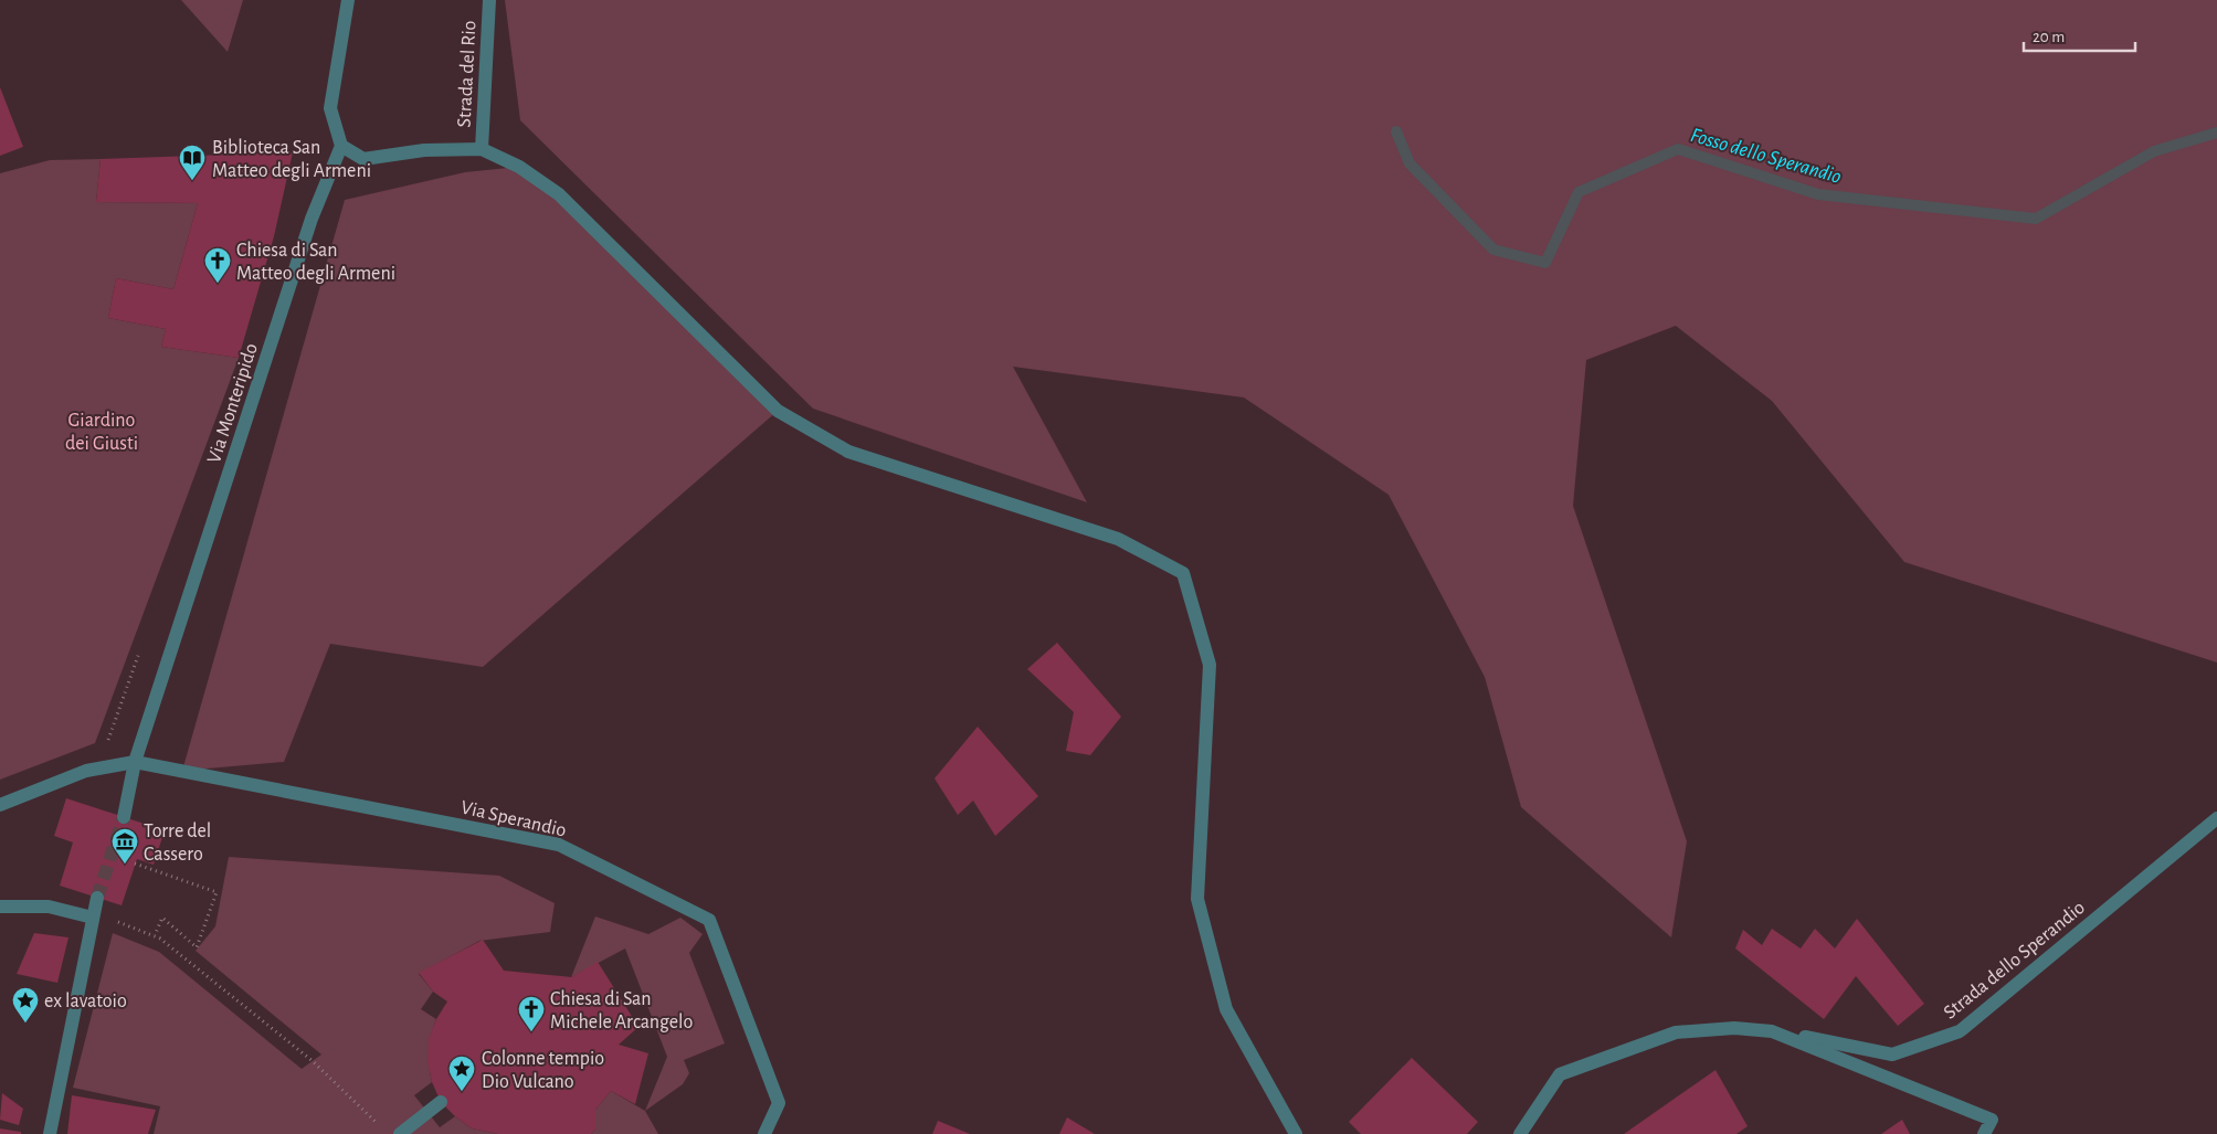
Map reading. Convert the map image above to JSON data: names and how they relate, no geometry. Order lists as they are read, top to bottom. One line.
{"streets":{"street":["Strada del Rio","Via Monteripido","Via Sperandio","Strada dello Sperandio"]},"crossings":[["Via Monteripido","Via Sperandio"]],"water":["Fosso dello Sperandio"],"parks":["Giardino dei Giusti"],"places":{"library":["Biblioteca San Matteo degli Armeni"],"church":["Chiesa di San Matteo degli Armeni","Chiesa di San Michele Arcangelo"],"museum":["Torre del Cassero"],"place":["ex lavatoio","Colonne tempio Dio Vulcano"]},"scale_bar":"20 m"}
